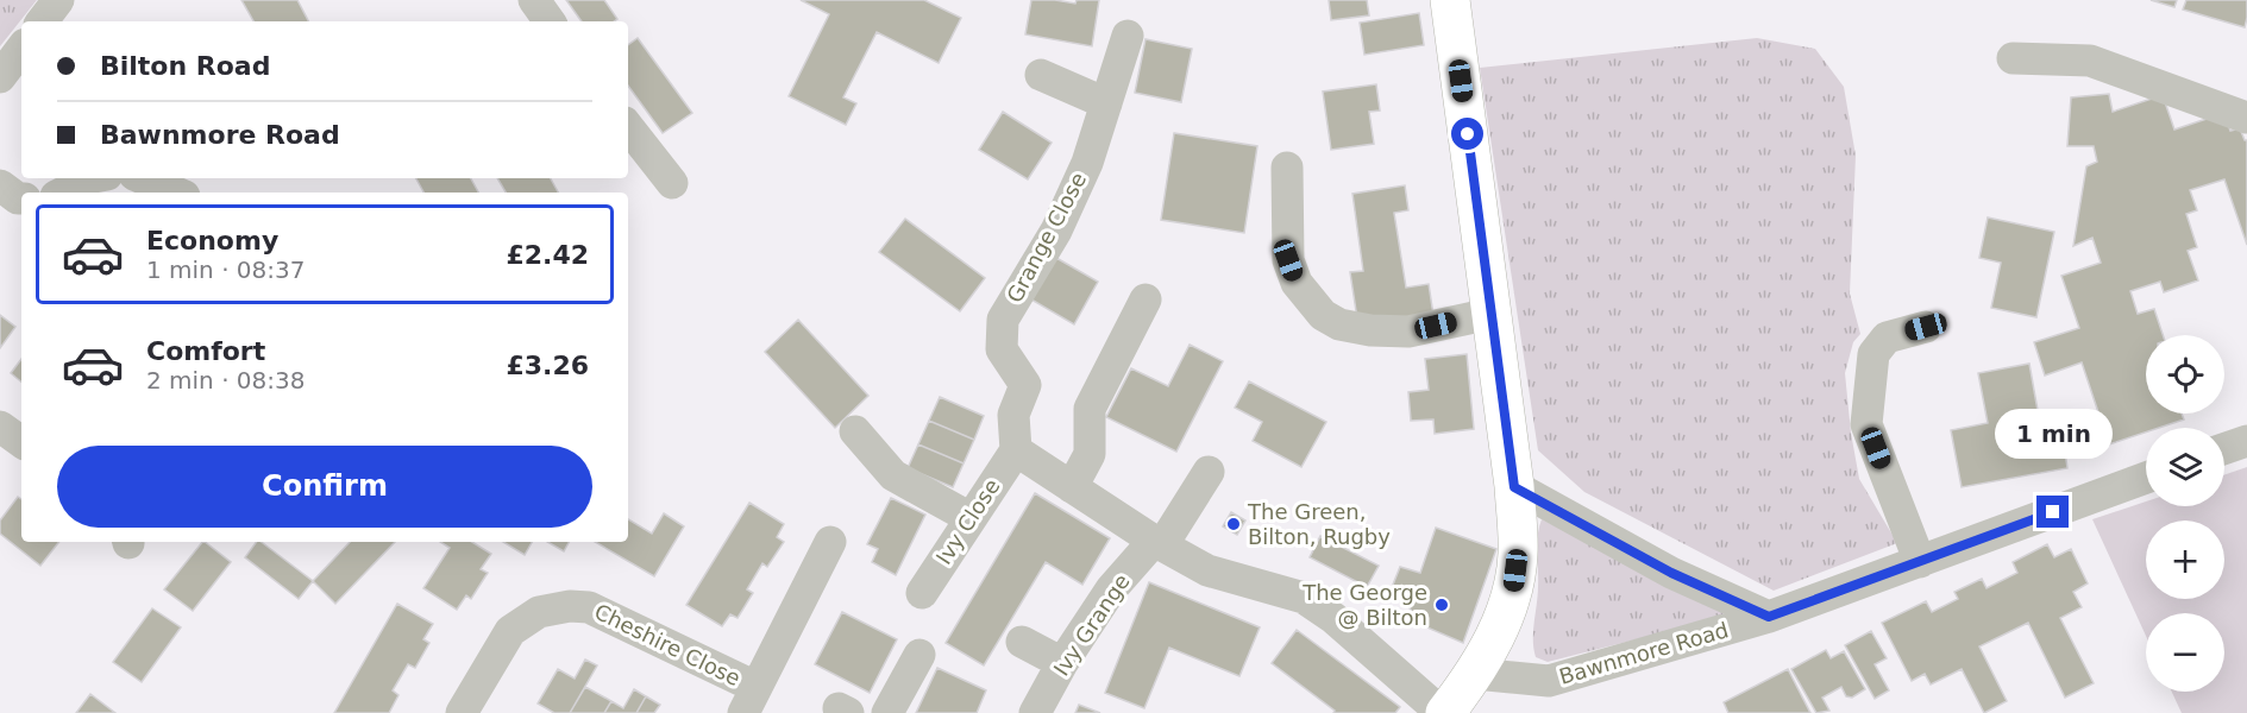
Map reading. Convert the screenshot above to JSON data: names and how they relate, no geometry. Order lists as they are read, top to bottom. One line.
{"streets":{"street":["Grange Close","Ivy Close","Ivy Grange","Cheshire Close","Bawnmore Road"]},"crossings":[["Grange Close","Ivy Close"]],"places":["The Green, Bilton, Rugby","The George @ Bilton"],"page":{"banner":["Bilton Road","Bawnmore Road"],"list":[{"name":"Economy","note":"1 min · 08:37","value":"£2.42"},{"name":"Comfort","note":"2 min · 08:38","value":"£3.26"}],"map_buttons":["+","−"],"bubble":"1 min","buttons":"Confirm"}}
